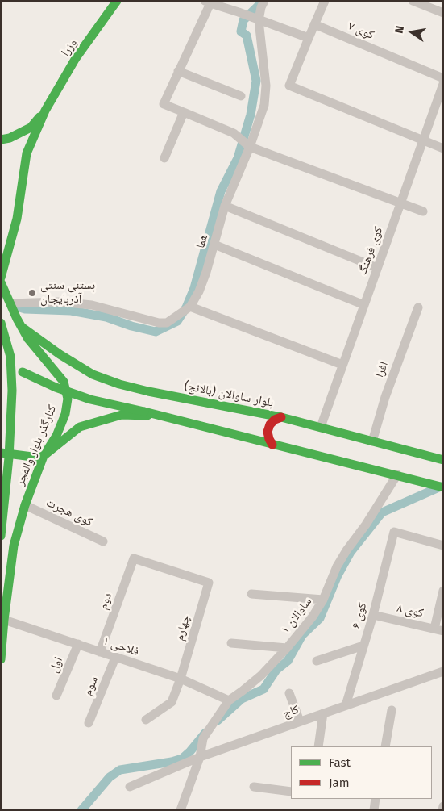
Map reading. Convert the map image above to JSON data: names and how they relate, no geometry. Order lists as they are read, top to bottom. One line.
{"streets":{"main road":["وزرا","بلوار ساوالان (بالانج)","کنارگذر بلوار والفجر"],"street":["کوی ۷","هما","کوی فرهنگ","افرا","کوی هجرت","دوم","کوی ۸","ساوالان ۱","کوی ۶","چهارم","فلاحی ۱","اول","سوم","کاج"]},"crossings":[["هما","کنارگذر بلوار والفجر"],["کوی فرهنگ","بلوار ساوالان (بالانج)"],["افرا","بلوار ساوالان (بالانج)"],["بلوار ساوالان (بالانج)","کنارگذر بلوار والفجر"],["کنارگذر بلوار والفجر","کوی هجرت"],["کنارگذر بلوار والفجر","فلاحی ۱"],["دوم","چهارم"],["دوم","فلاحی ۱"],["کوی ۸","کوی ۶"],["ساوالان ۱","فلاحی ۱"],["ساوالان ۱","کاج"],["کوی ۶","کاج"],["چهارم","فلاحی ۱"],["فلاحی ۱","اول"],["فلاحی ۱","سوم"]],"places":["بستنی سنتی آذربایجان"],"legend":["Fast","Jam"],"north":"left"}
